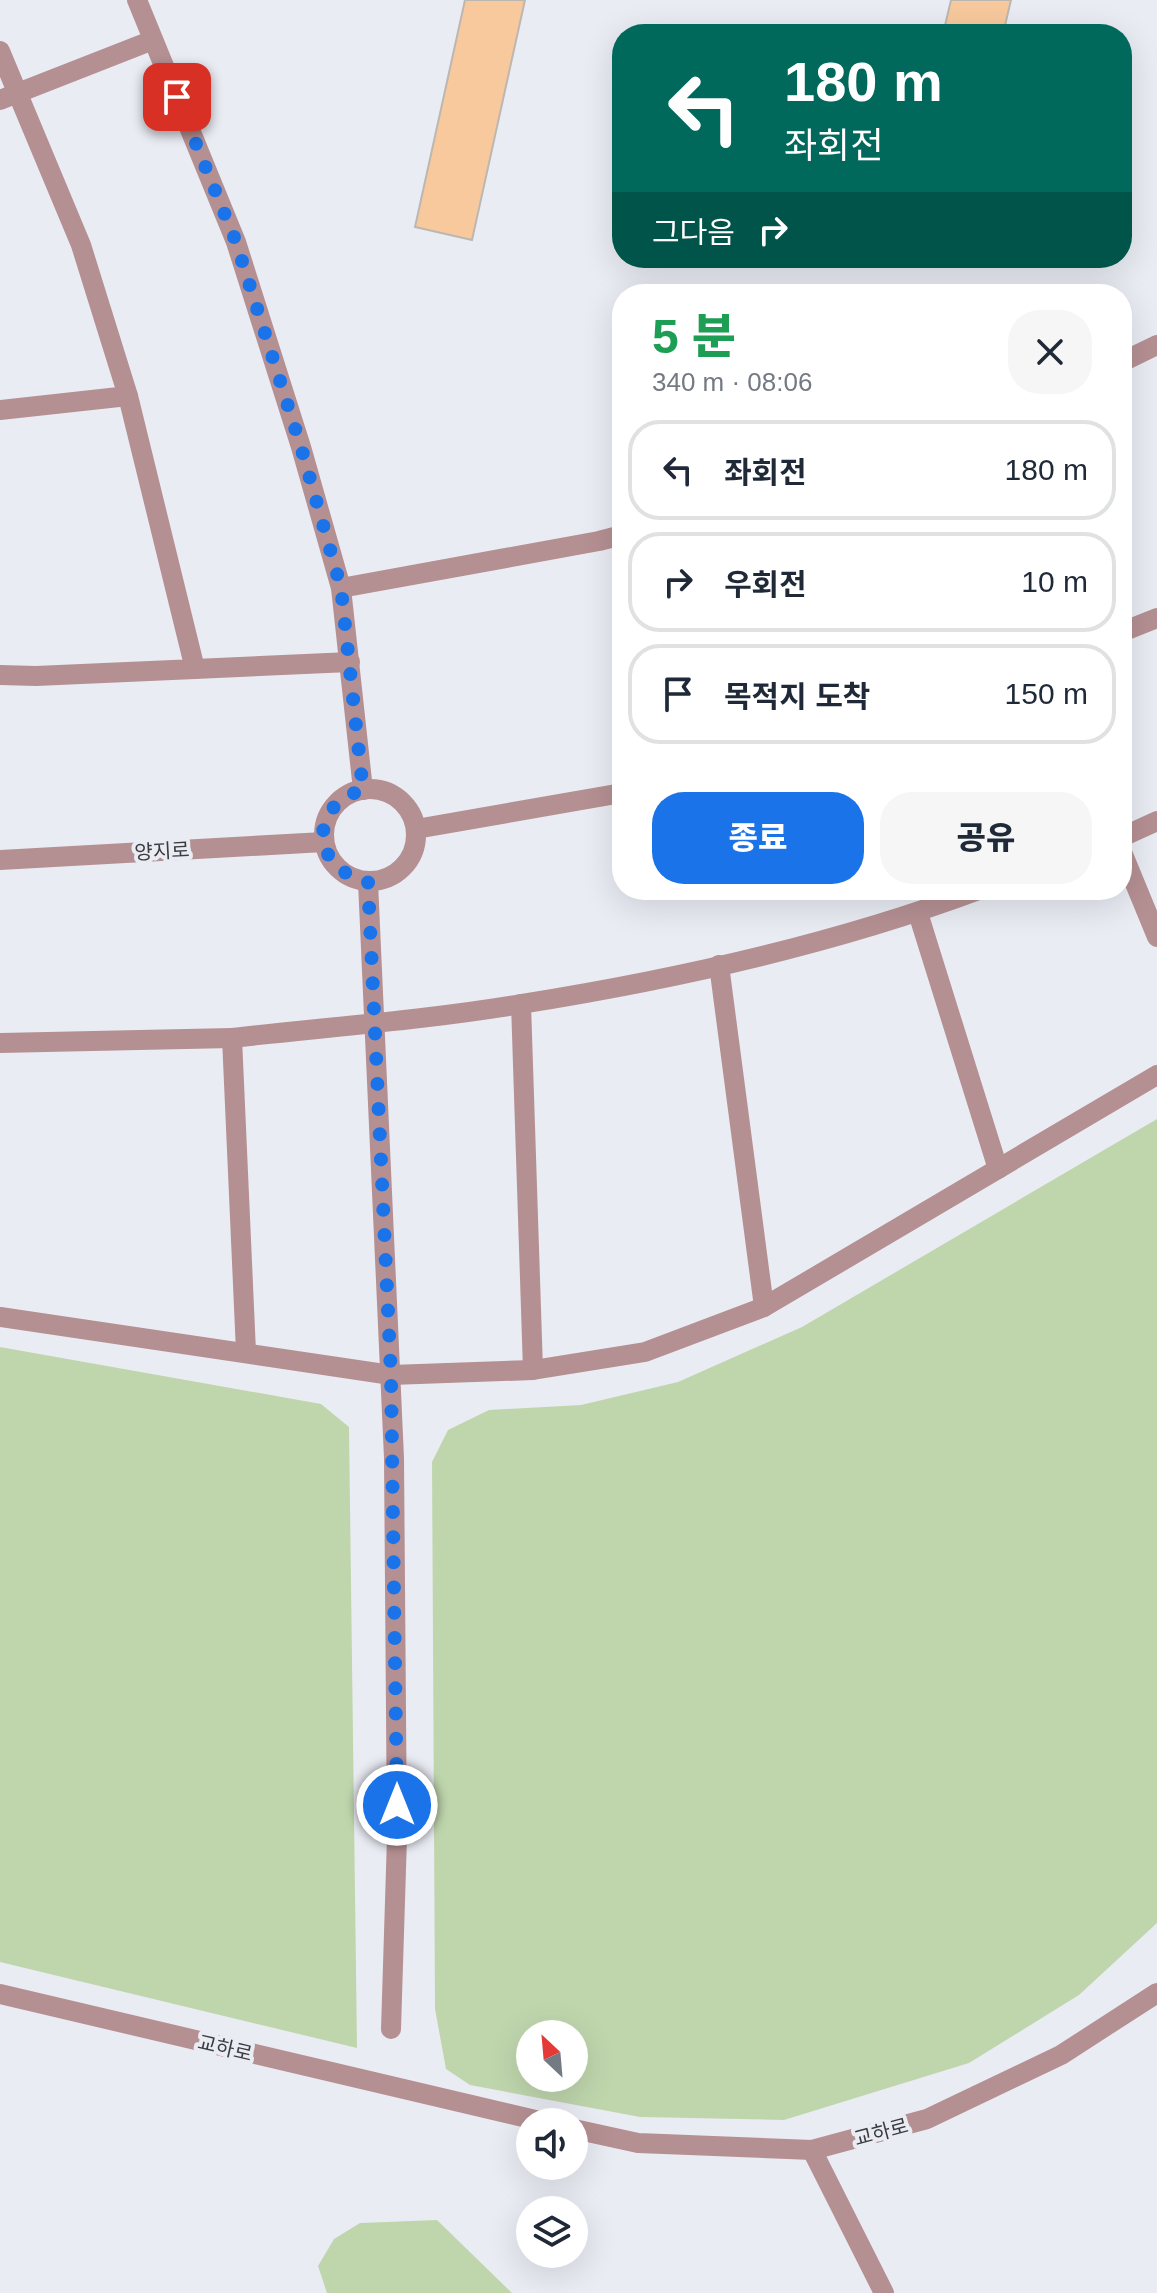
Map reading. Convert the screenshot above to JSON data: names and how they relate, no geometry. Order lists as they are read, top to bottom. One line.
{"streets":{"street":["양지로","교하로"]},"north":"top left","page":{"turn":["180 m","좌회전"],"then":"그다음","heading":["5 분","340 m · 08:06"],"list":[{"name":"좌회전","value":"180 m"},{"name":"우회전","value":"10 m"},{"name":"목적지 도착","value":"150 m"}],"buttons":["종료","공유"]}}
